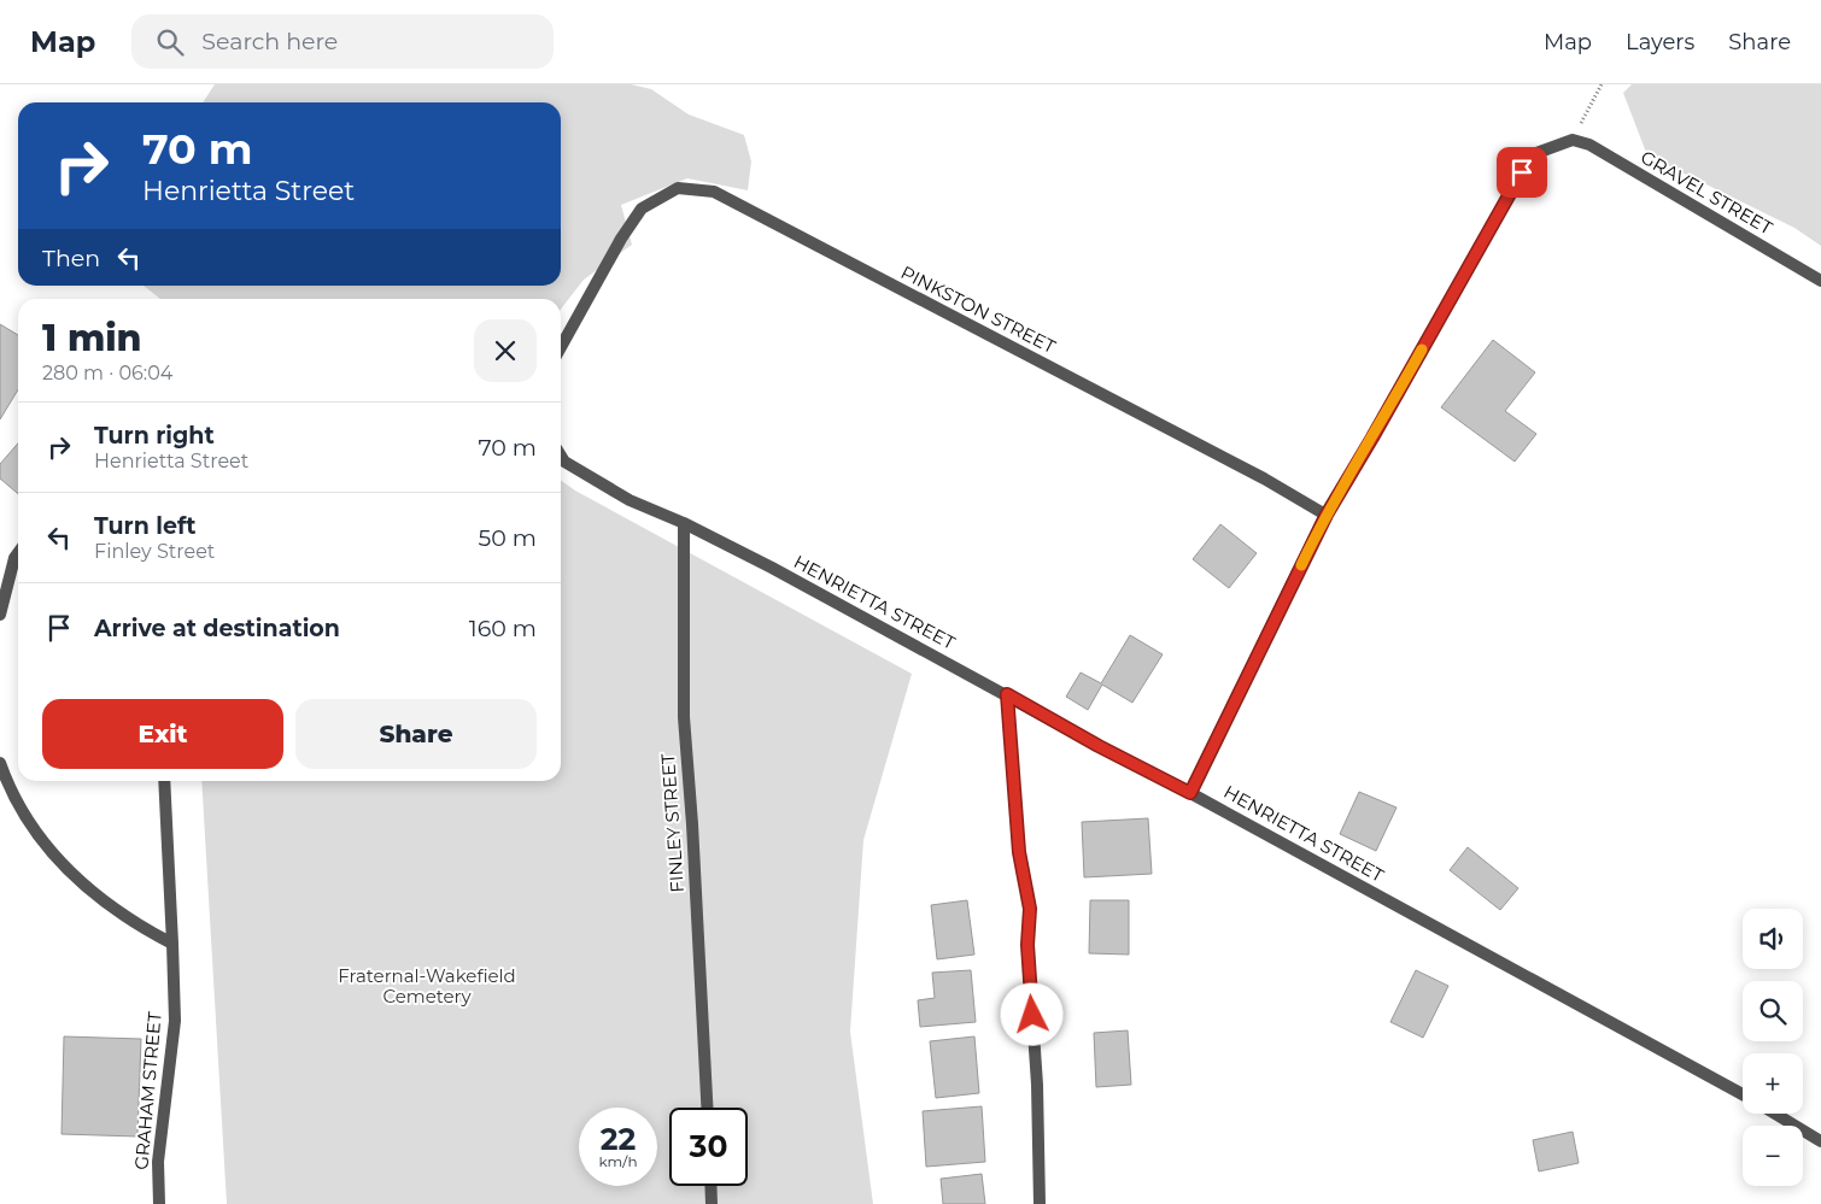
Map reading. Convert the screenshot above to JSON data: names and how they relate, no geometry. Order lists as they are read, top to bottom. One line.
{"streets":{"street":["GRAVEL STREET","PINKSTON STREET","HENRIETTA STREET","FINLEY STREET","GRAHAM STREET"]},"crossings":[["HENRIETTA STREET","FINLEY STREET"]],"parks":["Fraternal-Wakefield Cemetery"],"page":{"header":"Map","search":"Search here","nav":["Map","Layers","Share"],"turn":["70 m","Henrietta Street"],"then":"Then","heading":["1 min","280 m · 06:04"],"list":[{"name":"Turn right","note":"Henrietta Street","value":"70 m"},{"name":"Turn left","note":"Finley Street","value":"50 m"},{"name":"Arrive at destination","value":"160 m"}],"buttons":["Exit","Share"],"map_buttons":["+","−"],"speed":"22 km/h","limit":"30"}}
